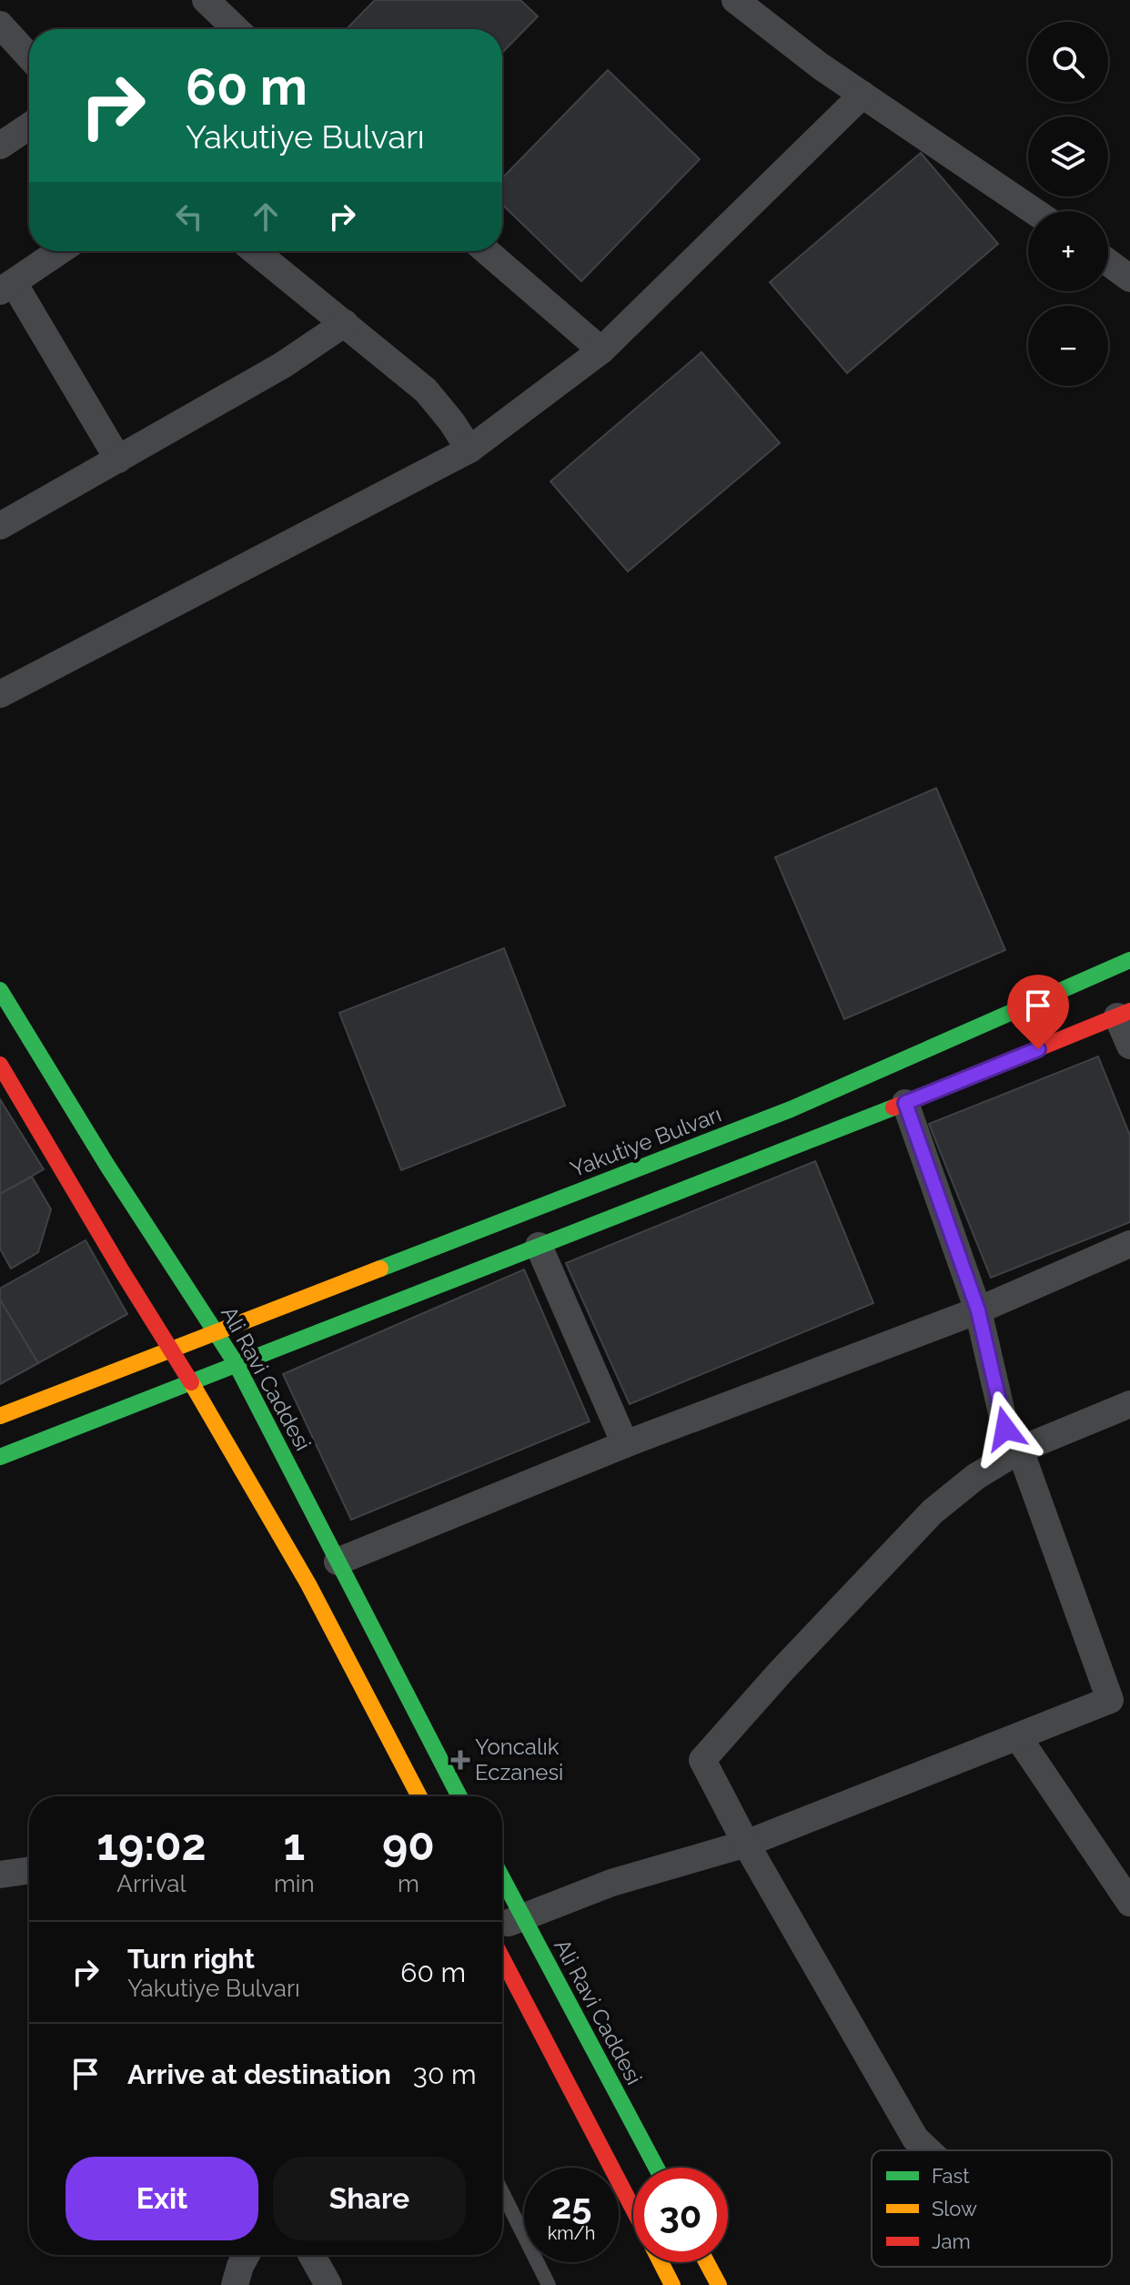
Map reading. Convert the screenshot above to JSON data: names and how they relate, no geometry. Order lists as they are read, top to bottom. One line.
{"streets":{"main road":["Yakutiye Bulvarı","Ali Ravi Caddesi"]},"crossings":[["Yakutiye Bulvarı","Ali Ravi Caddesi"]],"places":{"health":["Yoncalık Eczanesi"]},"legend":["Fast","Slow","Jam"],"page":{"map_buttons":["+","−"],"turn":["60 m","Yakutiye Bulvarı"],"eta":["19:02","Arrival","1","min","90","m"],"list":[{"name":"Turn right","note":"Yakutiye Bulvarı","value":"60 m"},{"name":"Arrive at destination","value":"30 m"}],"buttons":["Exit","Share"],"speed":"25 km/h","limit":"30"}}
